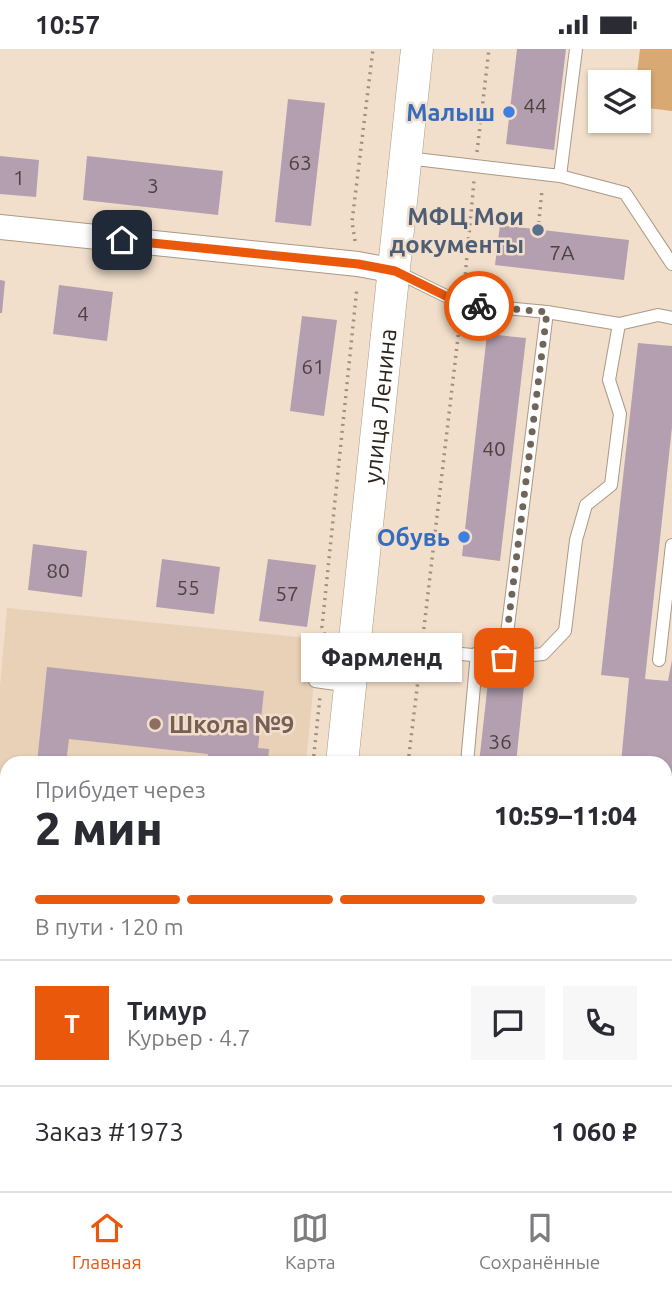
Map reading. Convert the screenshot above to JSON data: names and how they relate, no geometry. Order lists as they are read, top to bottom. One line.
{"streets":{"street":["улица Ленина"]},"places":["Малыш","МФЦ Мои документы","Обувь","Фармленд","Школа №9"],"house_numbers":["44","63","1","3","7А","4","61","40","80","55","57","36"],"page":{"status":"10:57","bubble":"Фармленд","heading":["2 мин","Прибудет через","10:59–11:04"],"panel":["Тимур","Курьер · 4.7","Заказ #1973","1 060 ₽"],"bar":"В пути · 120 m","round":"Т","tabs":["Главная","Карта","Сохранённые"]}}
